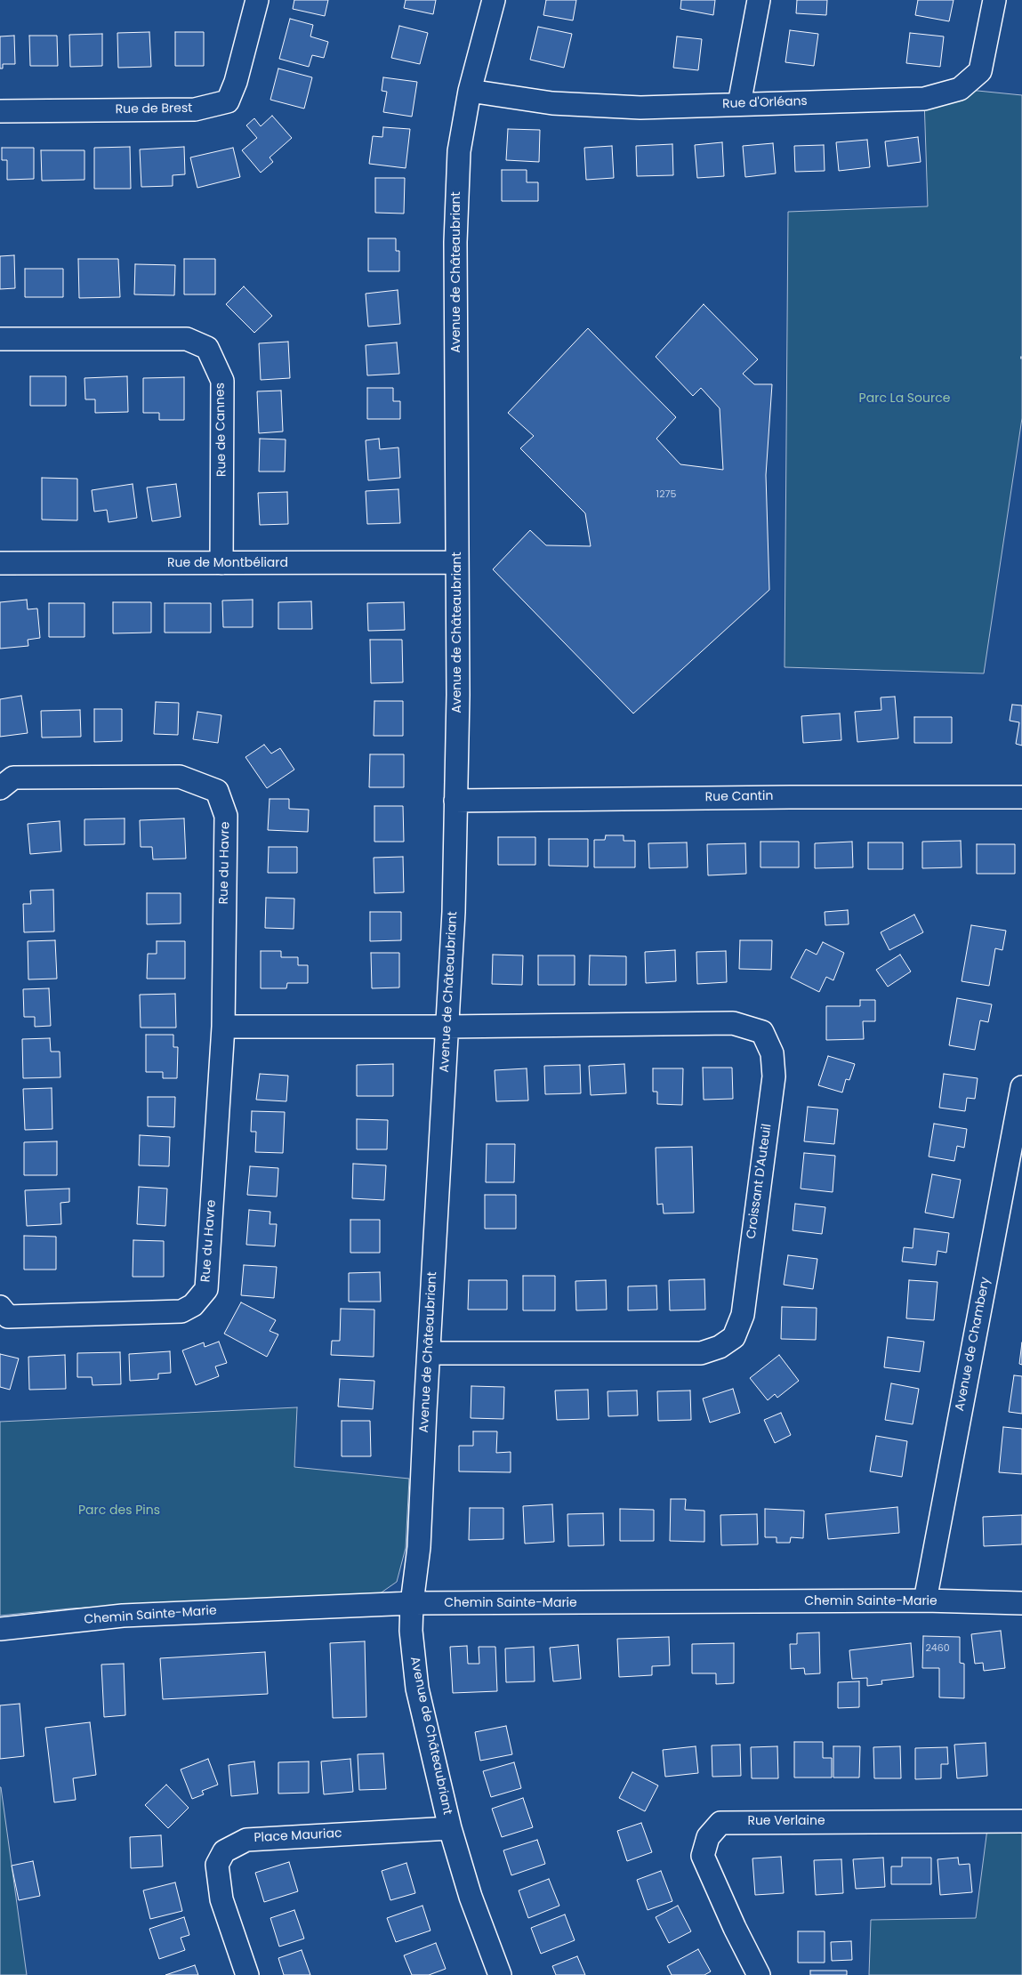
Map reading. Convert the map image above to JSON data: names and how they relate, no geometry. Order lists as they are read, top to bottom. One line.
{"streets":{"street":["Rue d'Orléans","Rue de Brest","Avenue de Châteaubriant","Rue de Cannes","Rue de Montbéliard","Rue Cantin","Rue du Havre","Croissant D'Auteuil","Avenue de Chambery","Chemin Sainte-Marie","Rue Verlaine","Place Mauriac"]},"crossings":[["Rue d'Orléans","Avenue de Châteaubriant"],["Avenue de Châteaubriant","Rue de Montbéliard"],["Avenue de Châteaubriant","Rue Cantin"],["Avenue de Châteaubriant","Croissant D'Auteuil"],["Avenue de Châteaubriant","Chemin Sainte-Marie"],["Avenue de Châteaubriant","Place Mauriac"],["Rue de Cannes","Rue de Montbéliard"],["Avenue de Chambery","Chemin Sainte-Marie"]],"parks":["Parc La Source","Parc des Pins"],"house_numbers":["1275","2460"]}
